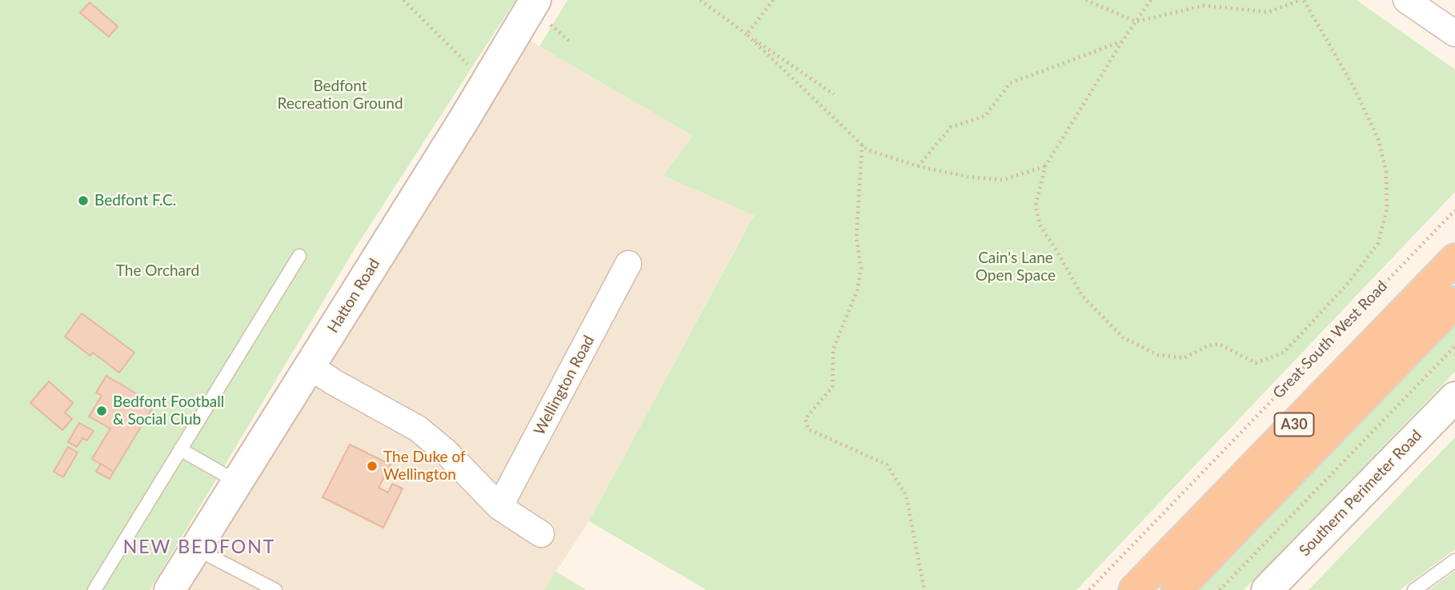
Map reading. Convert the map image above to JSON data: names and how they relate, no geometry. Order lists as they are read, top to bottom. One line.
{"streets":{"highway":["A30"],"street":["Hatton Road","Wellington Road","Southern Perimeter Road"],"path":["Great South West Road"]},"districts":["NEW BEDFONT"],"parks":["Bedfont Recreation Ground","Cain's Lane Open Space","The Orchard"],"places":["Bedfont F.C.","Bedfont Football & Social Club","The Duke of Wellington"]}
